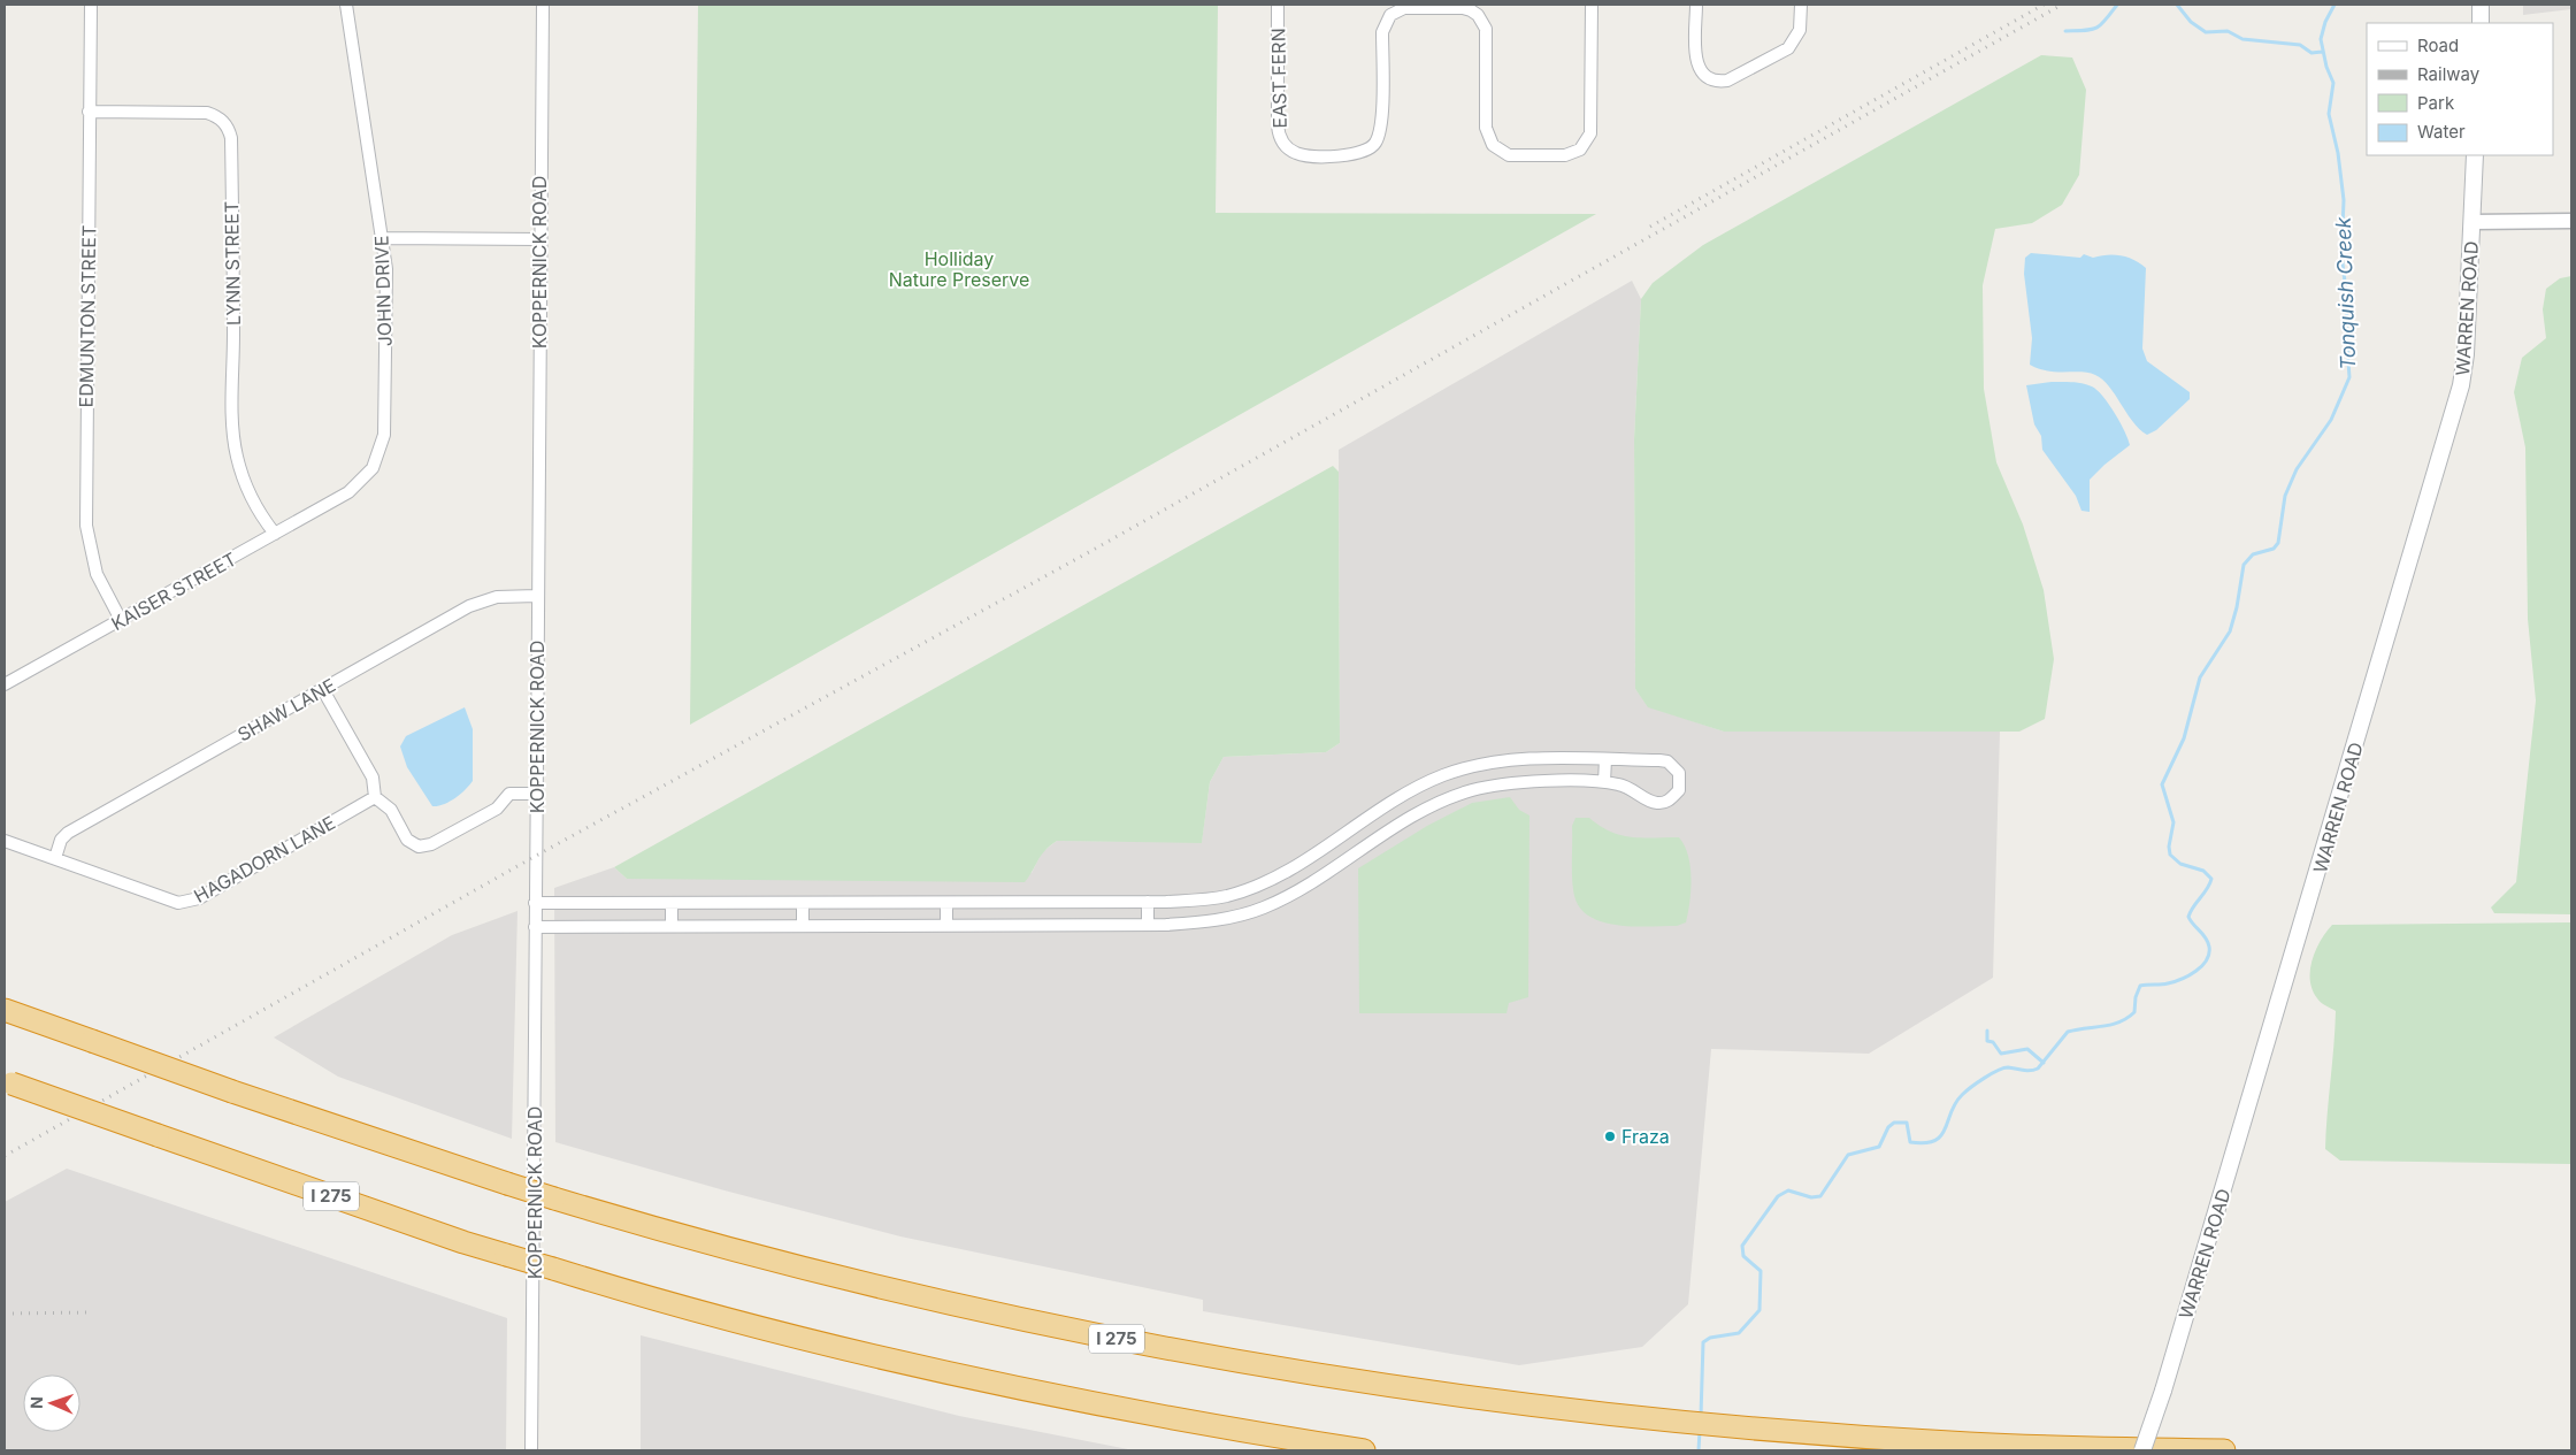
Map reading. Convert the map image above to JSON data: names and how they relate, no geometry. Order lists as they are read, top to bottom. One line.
{"streets":{"highway":["I 275"],"main road":["WARREN ROAD"],"street":["EAST FERN","KOPPERNICK ROAD","LYNN STREET","JOHN DRIVE","EDMUNTON STREET","KAISER STREET","SHAW LANE","HAGADORN LANE"]},"crossings":[["KOPPERNICK ROAD","SHAW LANE"],["LYNN STREET","EDMUNTON STREET"],["LYNN STREET","KAISER STREET"],["JOHN DRIVE","KAISER STREET"],["EDMUNTON STREET","KAISER STREET"],["SHAW LANE","HAGADORN LANE"]],"water":["Tonquish Creek"],"parks":["Holliday Nature Preserve"],"places":["Fraza"],"legend":["Road","Railway","Park","Water"],"north":"left"}
